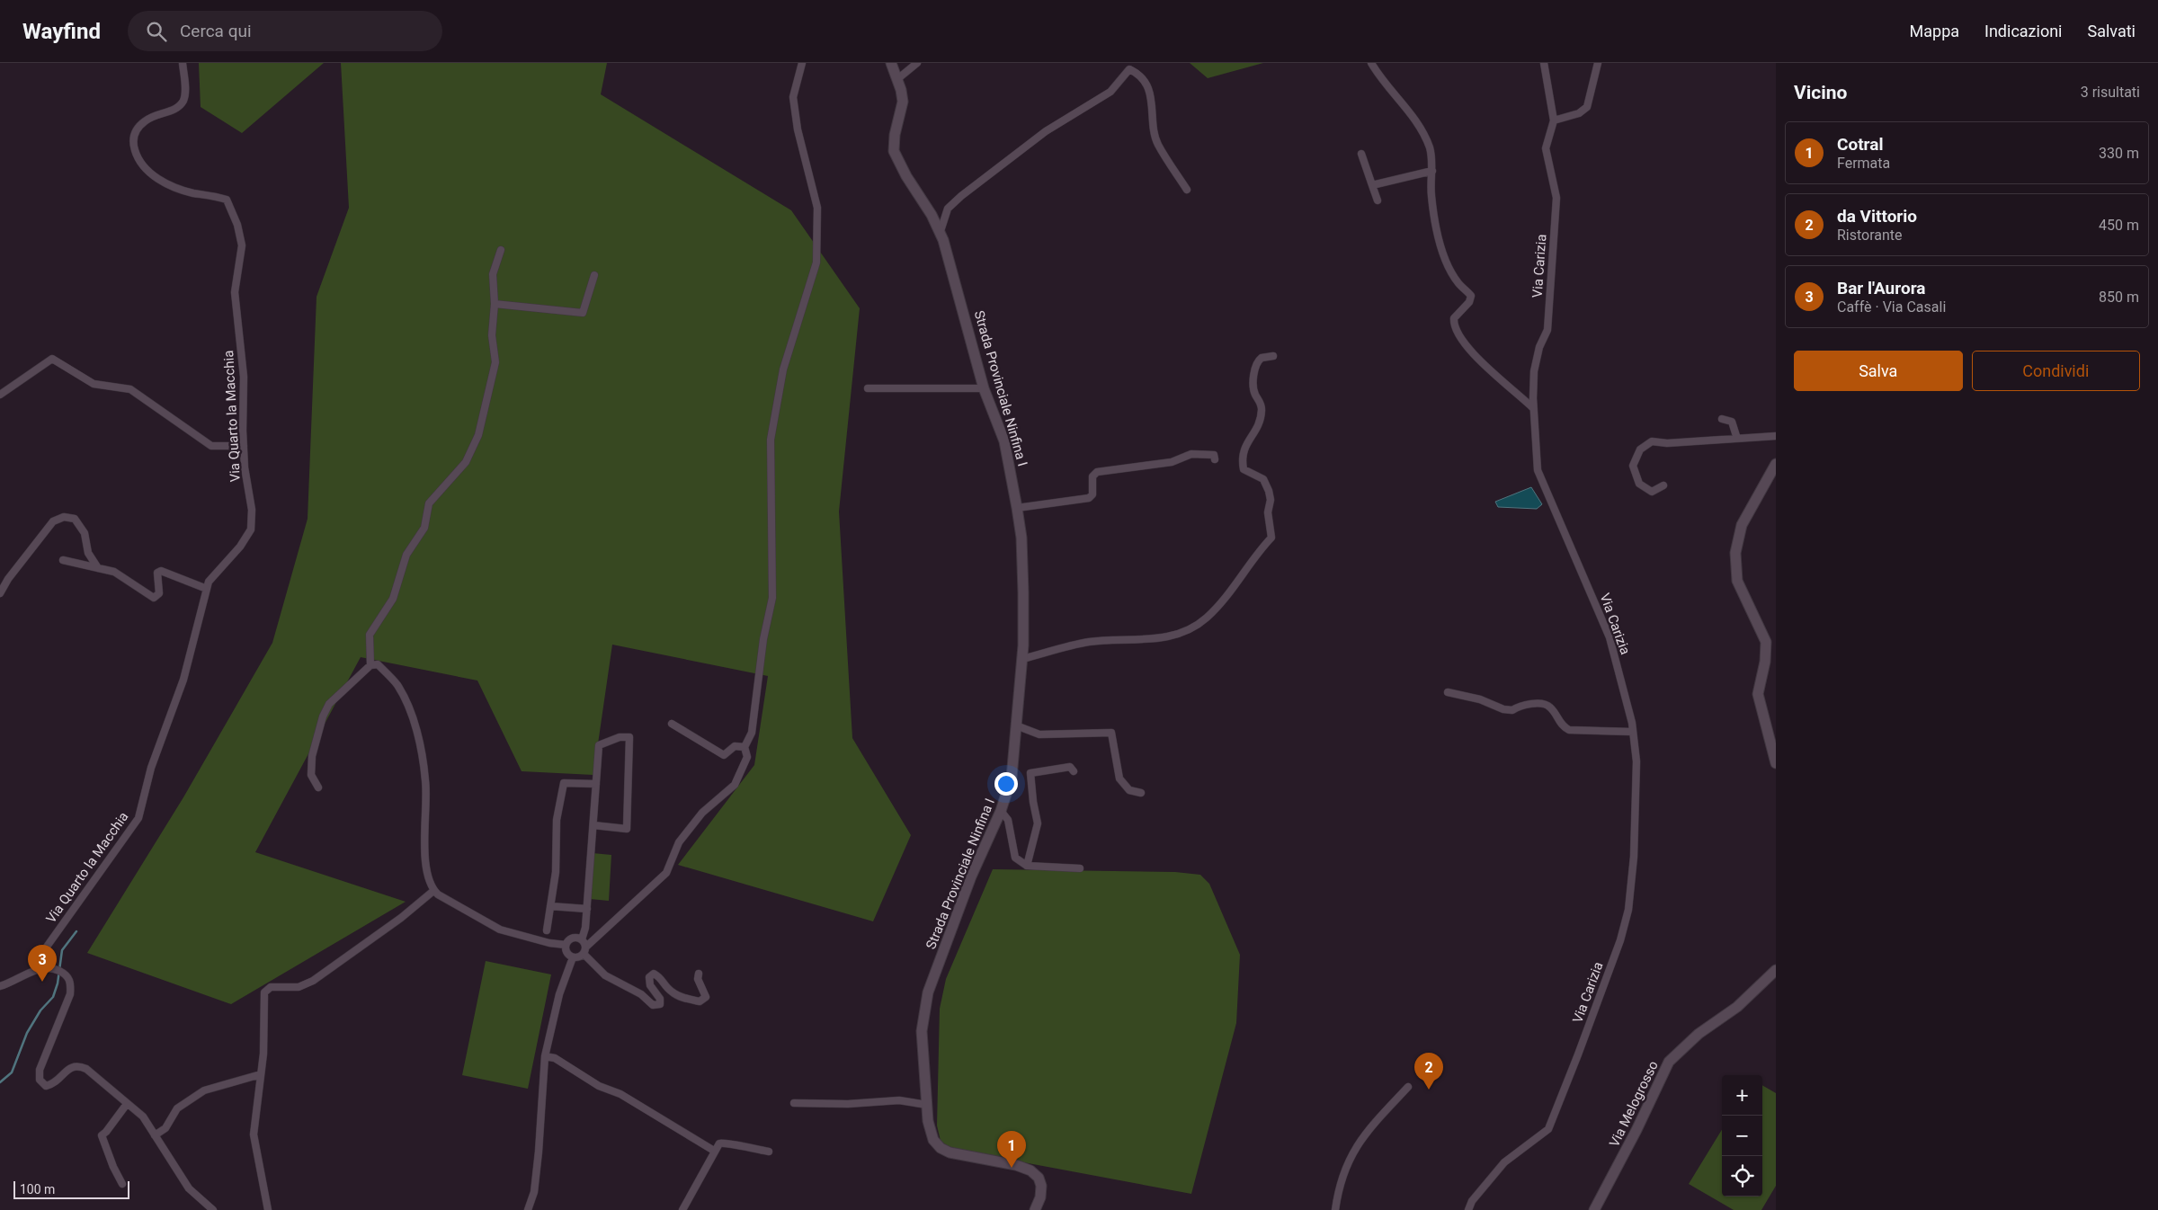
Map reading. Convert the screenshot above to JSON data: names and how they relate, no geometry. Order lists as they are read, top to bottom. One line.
{"streets":{"main road":["Strada Provinciale Ninfina I","Via Melogrosso"],"street":["Via Carizia","Via Quarto la Macchia"]},"scale_bar":"100 m","page":{"header":"Wayfind","search":"Cerca qui","nav":["Mappa","Indicazioni","Salvati"],"heading":["Vicino","3 risultati"],"list":[{"mark":"1","name":"Cotral","note":"Fermata","value":"330 m"},{"mark":"2","name":"da Vittorio","note":"Ristorante","value":"450 m"},{"mark":"3","name":"Bar l'Aurora","note":"Caffè · Via Casali","value":"850 m"}],"buttons":["Salva","Condividi"],"pins":["3","2","1"],"map_buttons":["+","−"],"scale":"100 m"}}
